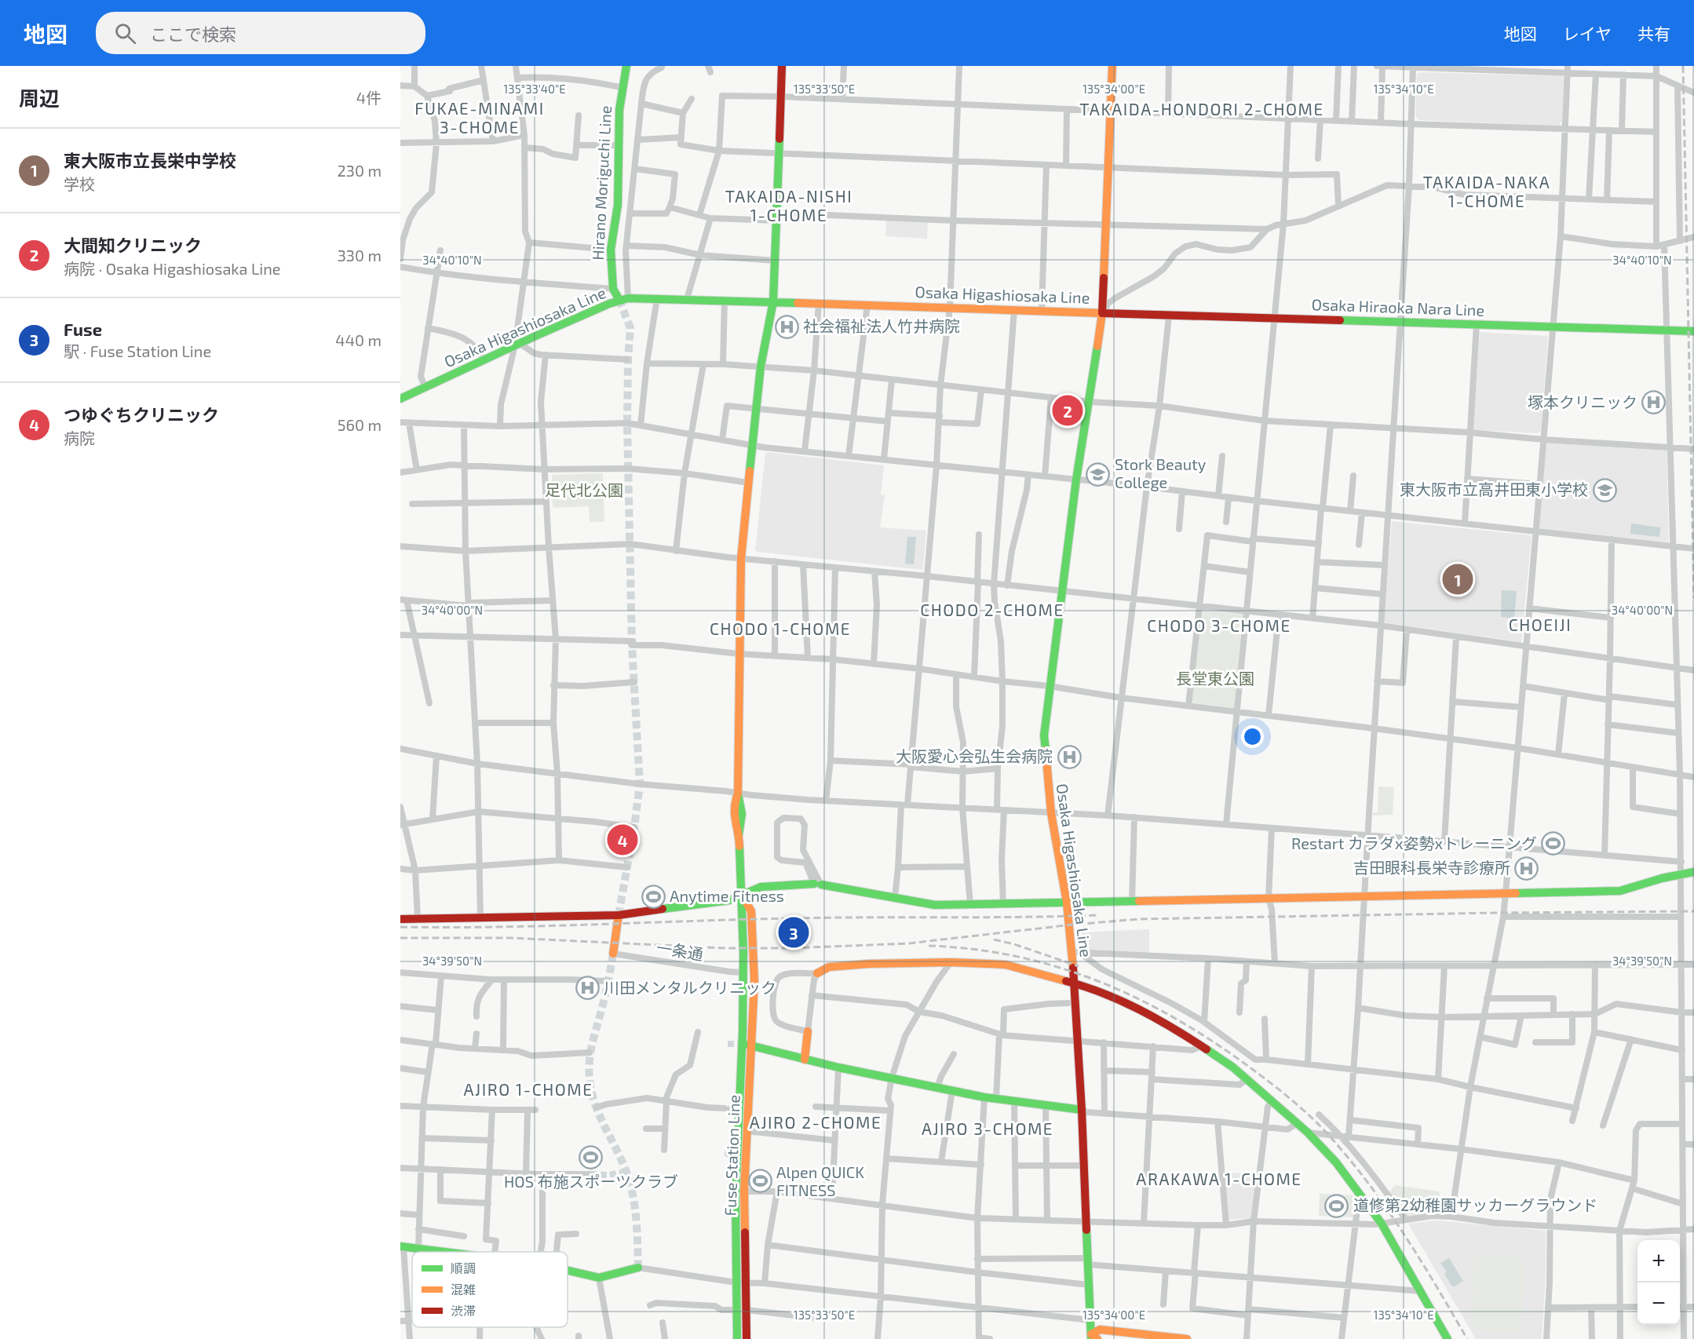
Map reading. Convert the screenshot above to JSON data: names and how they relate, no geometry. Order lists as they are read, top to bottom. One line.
{"streets":{"street":["Hirano Moriguchi Line","Osaka Higashiosaka Line","Osaka Hiraoka Nara Line","一条通","Fuse Station Line"]},"crossings":[["Hirano Moriguchi Line","Osaka Higashiosaka Line"],["Osaka Higashiosaka Line","Osaka Hiraoka Nara Line"],["Osaka Higashiosaka Line","Fuse Station Line"],["一条通","Fuse Station Line"]],"districts":["FUKAE-MINAMI 3-CHOME","TAKAIDA-HONDORI 2-CHOME","TAKAIDA-NAKA 1-CHOME","TAKAIDA-NISHI 1-CHOME","CHODO 2-CHOME","CHOEIJI","CHODO 3-CHOME","CHODO 1-CHOME","AJIRO 1-CHOME","AJIRO 2-CHOME","AJIRO 3-CHOME","ARAKAWA 1-CHOME"],"parks":["足代北公園","長堂東公園"],"places":{"hospital":["社会福祉法人竹井病院","塚本クリニック","大阪愛心会弘生会病院","吉田眼科長栄寺診療所","川田メンタルクリニック"],"school or university":["Stork Beauty College","東大阪市立高井田東小学校"],"sports":["Restart カラダx姿勢xトレーニング","Anytime Fitness","HOS 布施スポーツクラブ","Alpen QUICK FITNESS","道修第2幼稚園サッカーグラウンド"]},"legend":["順調","混雑","渋滞"],"page":{"header":"地図","search":"ここで検索","nav":["地図","レイヤ","共有"],"heading":["周辺","4件"],"list":[{"mark":"1","name":"東大阪市立長栄中学校","note":"学校","value":"230 m"},{"mark":"2","name":"大間知クリニック","note":"病院 · Osaka Higashiosaka Line","value":"330 m"},{"mark":"3","name":"Fuse","note":"駅 · Fuse Station Line","value":"440 m"},{"mark":"4","name":"つゆぐちクリニック","note":"病院","value":"560 m"}],"pins":["2","1","4","3"],"map_buttons":["+","−"]},"coordinates":["135°33'40\"E","135°33'50\"E","135°34'00\"E","135°34'10\"E","34°40'10\"N","34°40'00\"N","34°39'50\"N"]}
